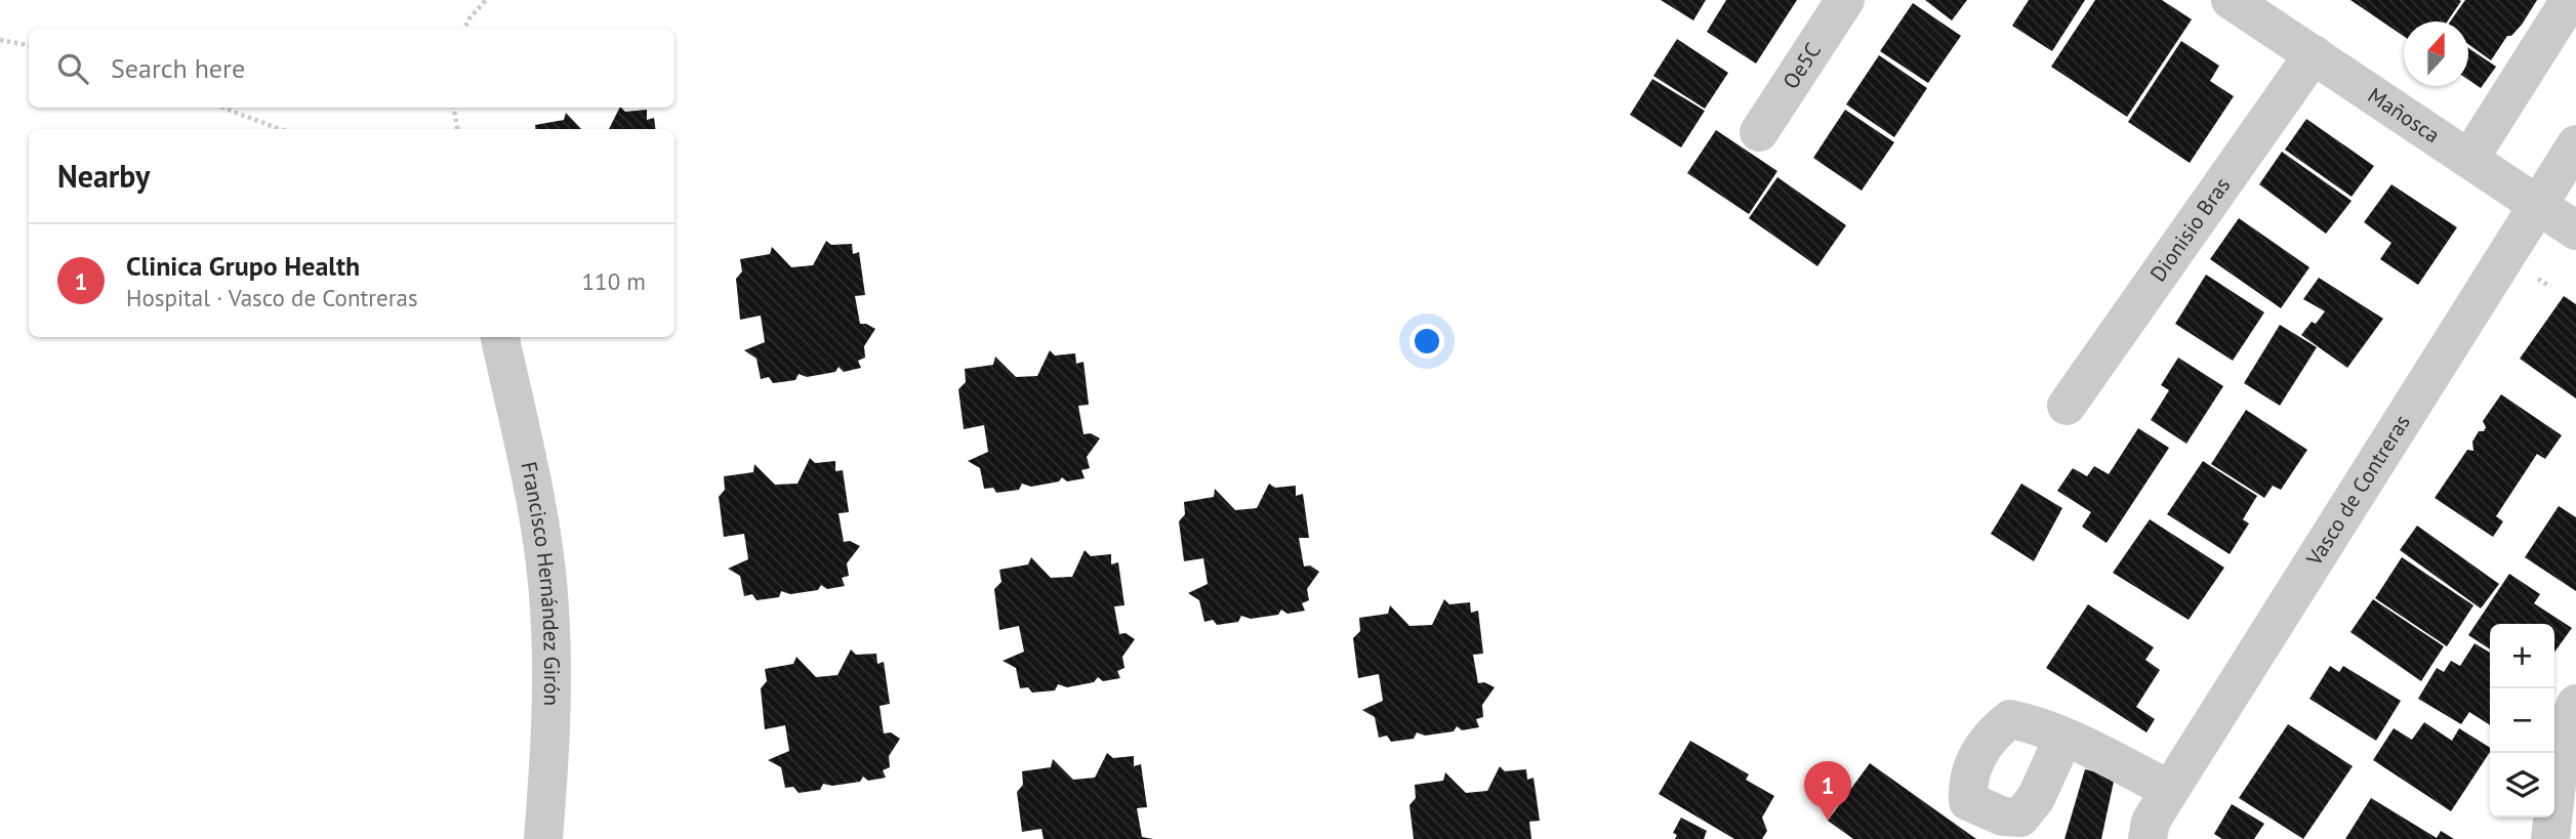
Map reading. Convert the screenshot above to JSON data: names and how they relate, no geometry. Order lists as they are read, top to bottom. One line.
{"streets":{"street":["Oe5C","Mañosca","Dionisio Bras","Vasco de Contreras","Francisco Hernández Girón"]},"crossings":[["Mañosca","Dionisio Bras"],["Mañosca","Vasco de Contreras"]],"north":"top","page":{"search":"Search here","heading":"Nearby","list":[{"mark":"1","name":"Clinica Grupo Health","note":"Hospital · Vasco de Contreras","value":"110 m"}],"map_buttons":["+","−"],"pins":"1"}}
